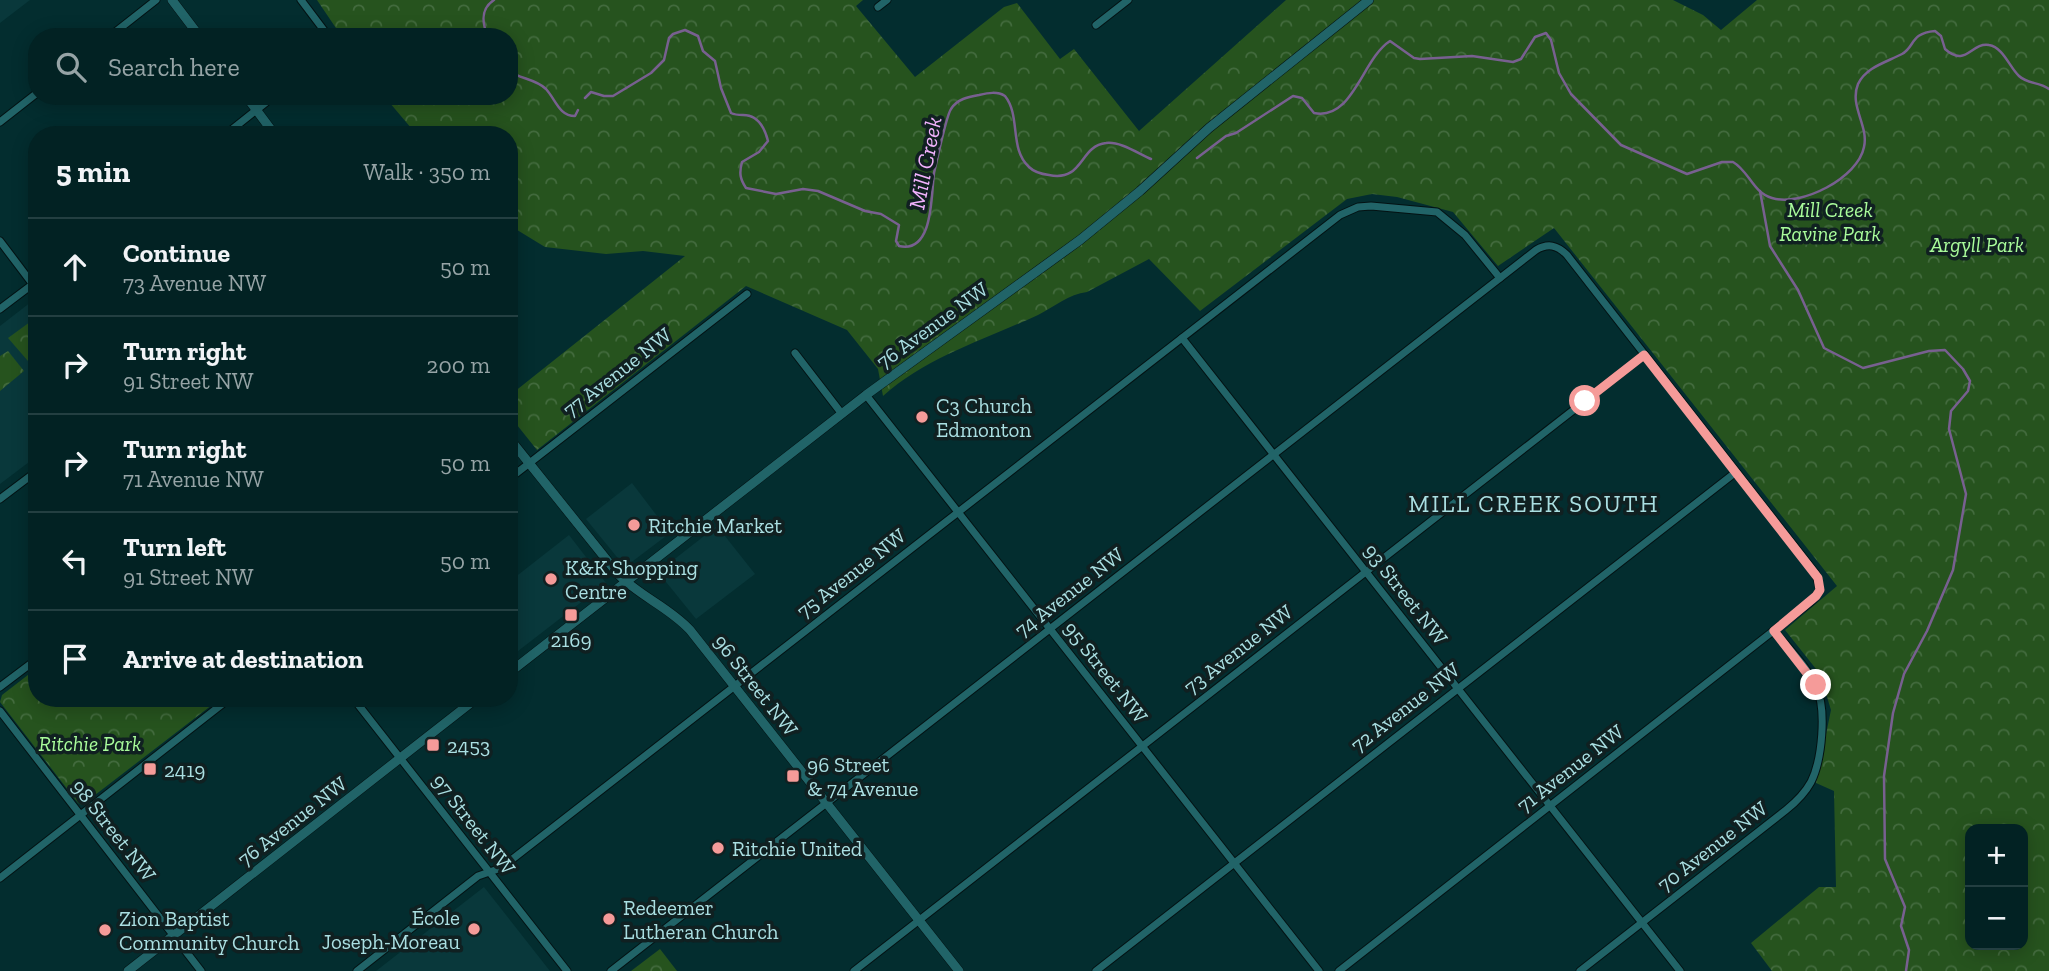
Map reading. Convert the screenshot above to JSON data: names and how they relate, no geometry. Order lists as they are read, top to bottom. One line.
{"streets":{"street":["76 Avenue NW","77 Avenue NW","75 Avenue NW","74 Avenue NW","93 Street NW","73 Avenue NW","95 Street NW","96 Street NW","72 Avenue NW","71 Avenue NW","97 Street NW","98 Street NW","70 Avenue NW"]},"crossings":[["76 Avenue NW","95 Street NW"],["76 Avenue NW","96 Street NW"],["76 Avenue NW","97 Street NW"],["76 Avenue NW","98 Street NW"],["77 Avenue NW","96 Street NW"],["75 Avenue NW","74 Avenue NW"],["75 Avenue NW","93 Street NW"],["75 Avenue NW","95 Street NW"],["75 Avenue NW","96 Street NW"],["75 Avenue NW","97 Street NW"],["74 Avenue NW","93 Street NW"],["74 Avenue NW","73 Avenue NW"],["74 Avenue NW","95 Street NW"],["74 Avenue NW","96 Street NW"],["93 Street NW","73 Avenue NW"],["93 Street NW","72 Avenue NW"],["93 Street NW","71 Avenue NW"],["93 Street NW","70 Avenue NW"],["73 Avenue NW","95 Street NW"],["73 Avenue NW","96 Street NW"],["95 Street NW","72 Avenue NW"],["72 Avenue NW","71 Avenue NW"],["71 Avenue NW","70 Avenue NW"]],"districts":["MILL CREEK SOUTH"],"water":["Mill Creek"],"parks":["Mill Creek Ravine Park","Argyll Park","Ritchie Park"],"places":{"other":["C3 Church Edmonton","Ritchie Market","K&K Shopping Centre","Ritchie United","Redeemer Lutheran Church","École Joseph-Moreau","Zion Baptist Community Church"],"transit":["2169","2453","2419","96 Street & 74 Avenue"]},"page":{"search":"Search here","heading":["5 min","Walk · 350 m"],"list":[["Continue","73 Avenue NW","50 m"],["Turn right","91 Street NW","200 m"],["Turn right","71 Avenue NW","50 m"],["Turn left","91 Street NW","50 m"],"Arrive at destination"],"map_buttons":["+","−"]}}
